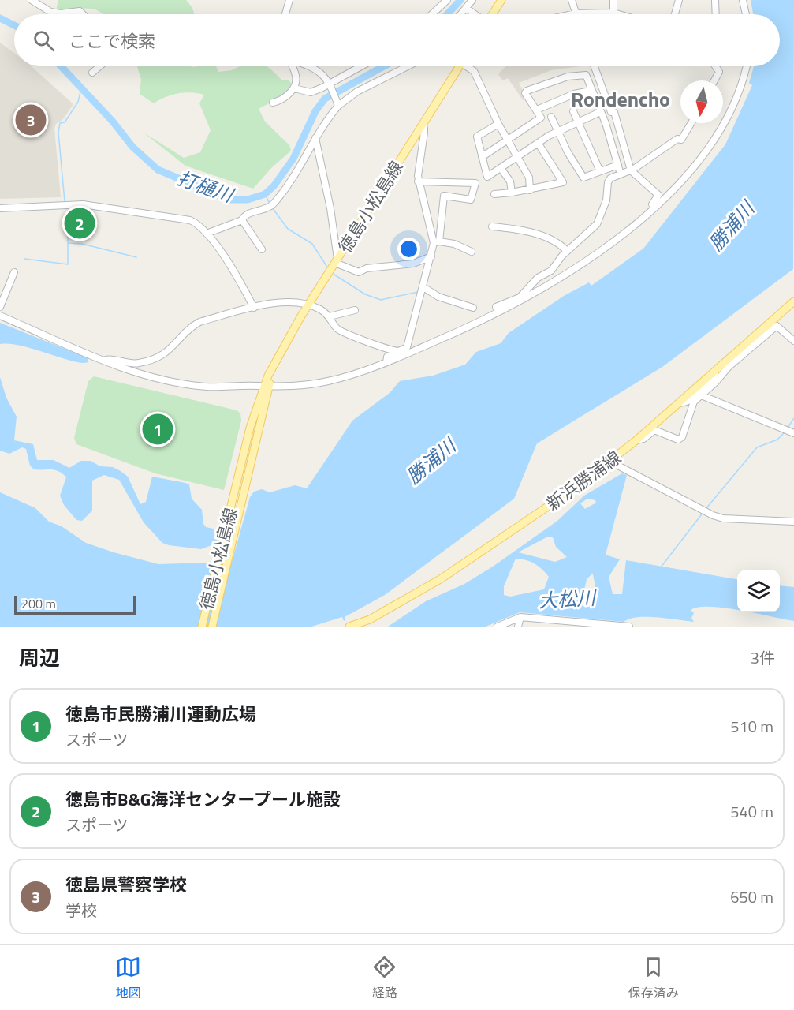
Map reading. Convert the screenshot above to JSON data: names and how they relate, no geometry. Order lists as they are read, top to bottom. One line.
{"streets":{"main road":["徳島小松島線","新浜勝浦線"]},"districts":["Rondencho"],"water":["打樋川","勝浦川","大松川"],"scale_bar":"200 m","north":"bottom","page":{"search":"ここで検索","pins":["3","2","1"],"scale":"200 m","heading":["周辺","3件"],"list":[{"mark":"1","name":"徳島市民勝浦川運動広場","note":"スポーツ","value":"510 m"},{"mark":"2","name":"徳島市B&G海洋センタープール施設","note":"スポーツ","value":"540 m"},{"mark":"3","name":"徳島県警察学校","note":"学校","value":"650 m"}],"nav":["地図","経路","保存済み"]}}
